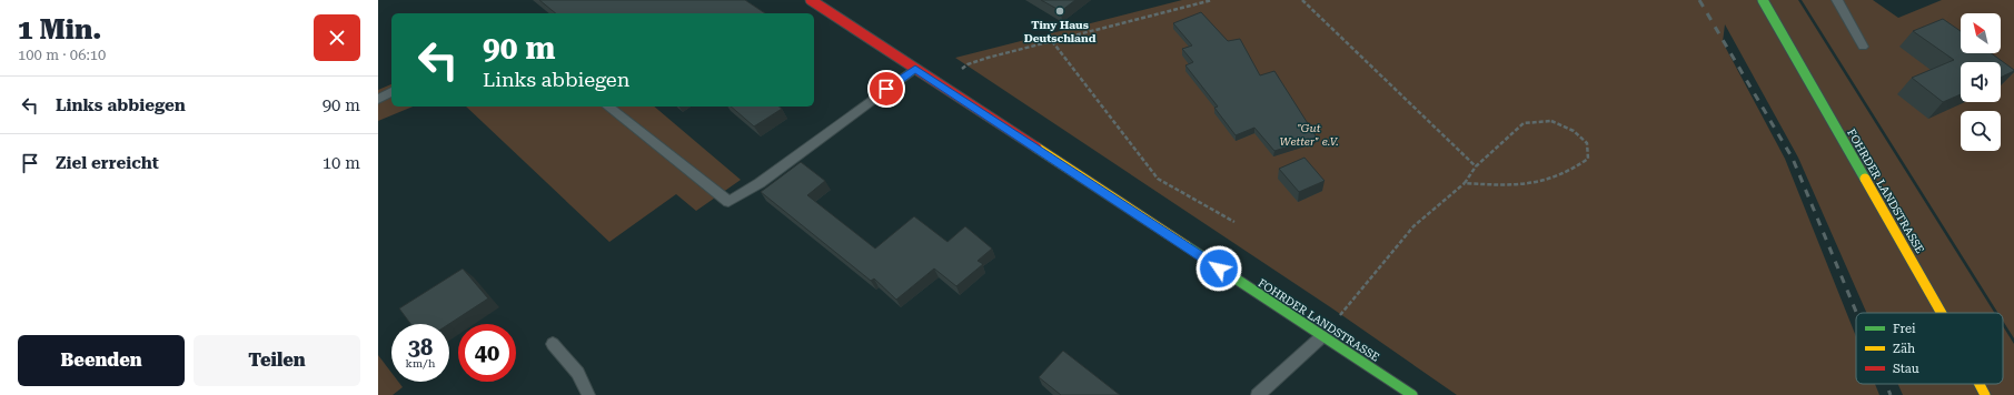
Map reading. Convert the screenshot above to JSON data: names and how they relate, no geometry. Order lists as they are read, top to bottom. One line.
{"streets":{"street":["FOHRDER LANDSTRASSE"]},"parks":["\"Gut Wetter\" e.V."],"places":["Tiny Haus Deutschland"],"legend":["Frei","Zäh","Stau"],"north":"top left","page":{"heading":["1 Min.","100 m · 06:10"],"turn":["90 m","Links abbiegen"],"list":[{"name":"Links abbiegen","value":"90 m"},{"name":"Ziel erreicht","value":"10 m"}],"speed":"38 km/h","limit":"40","buttons":["Beenden","Teilen"]}}
